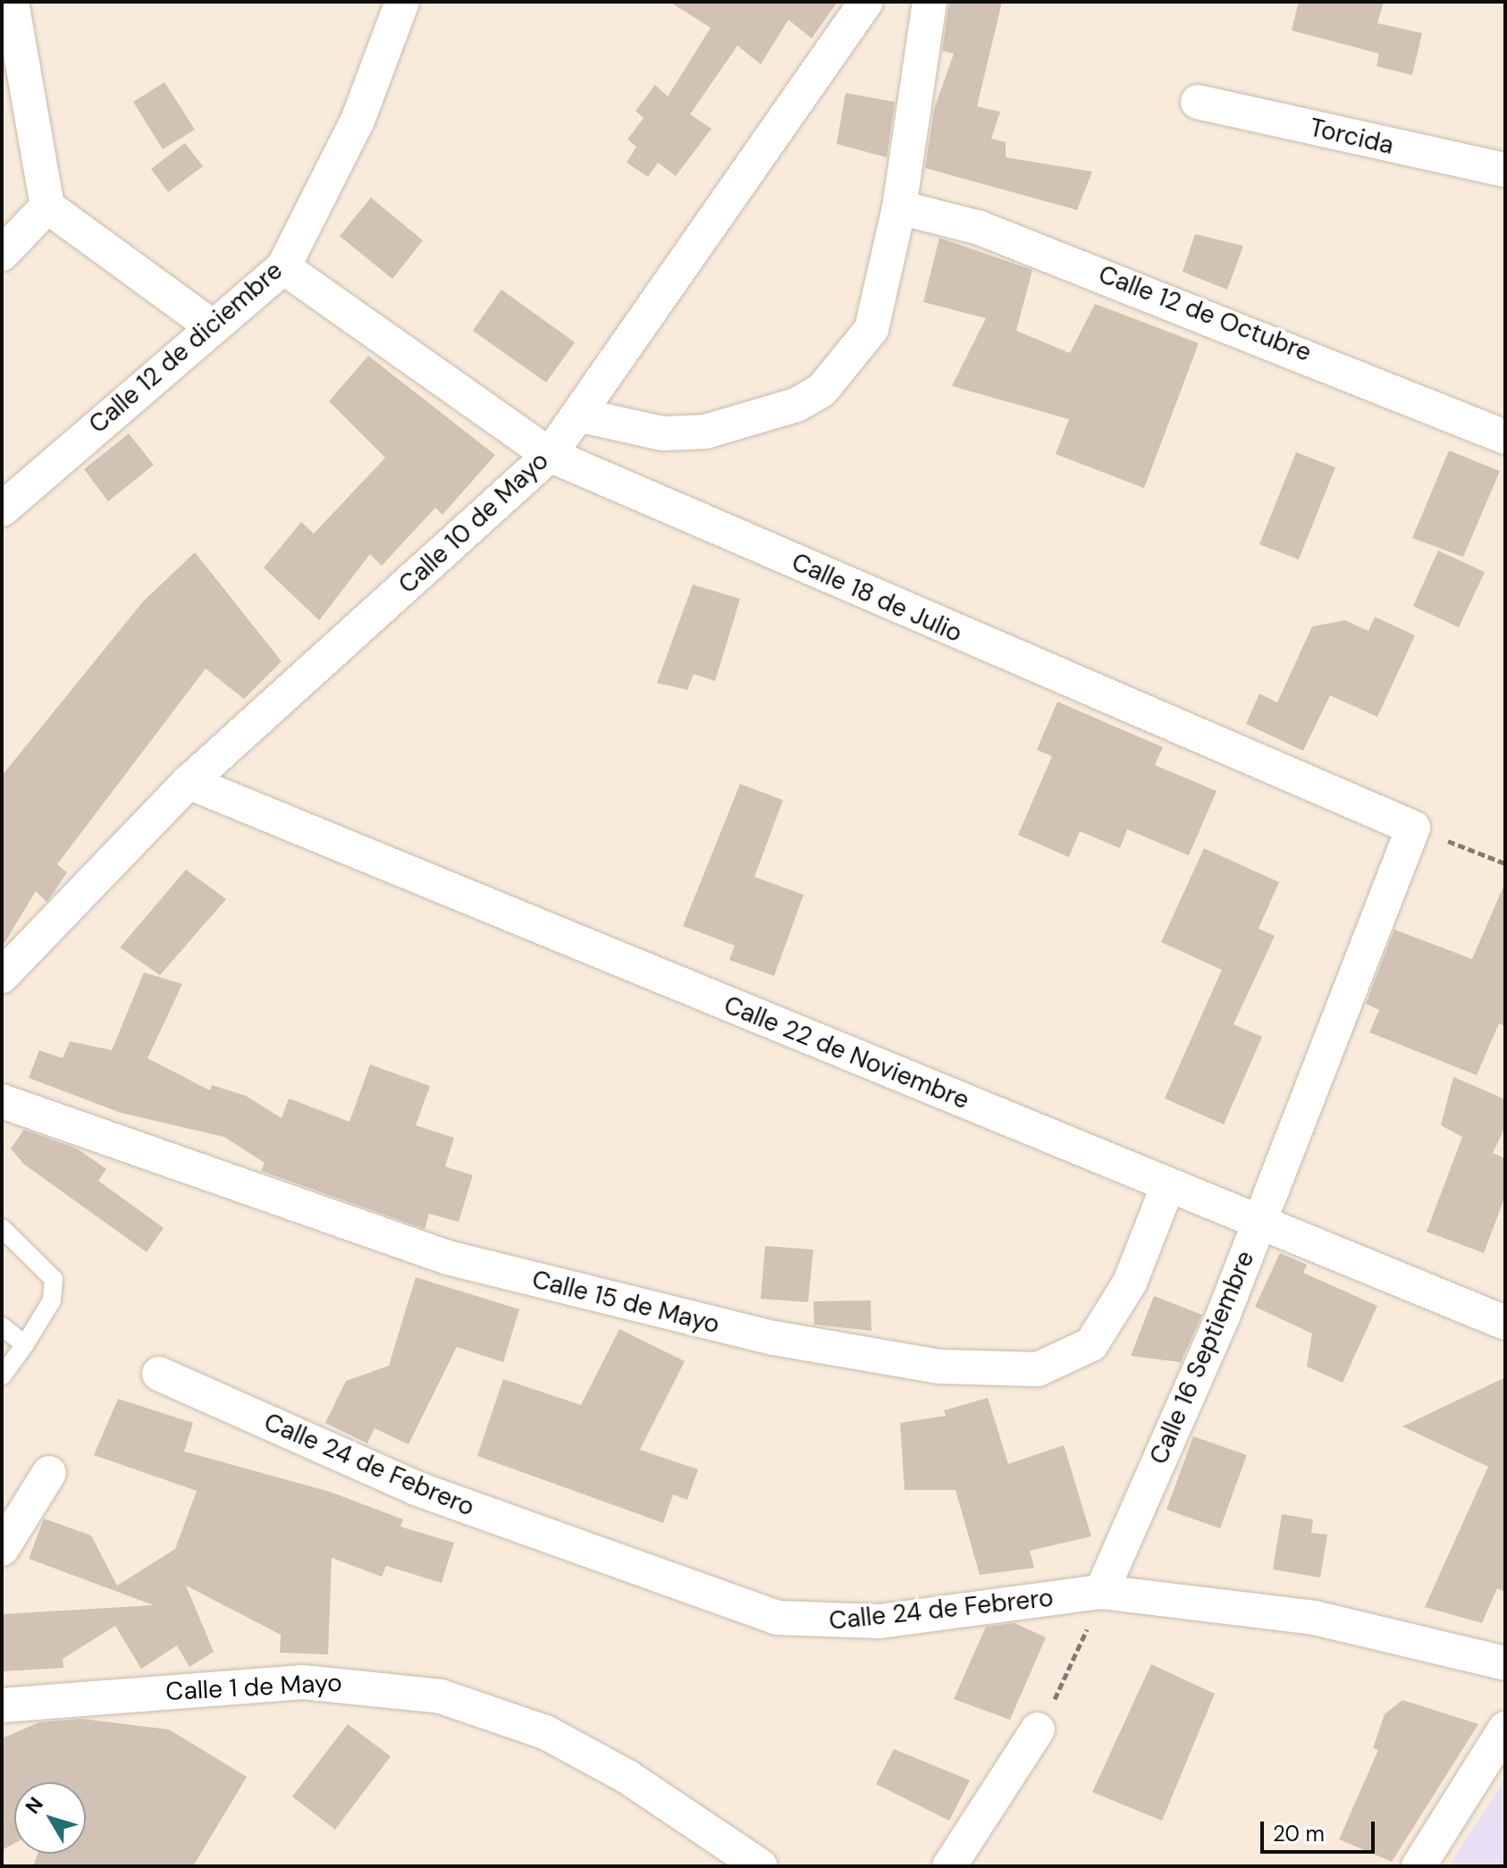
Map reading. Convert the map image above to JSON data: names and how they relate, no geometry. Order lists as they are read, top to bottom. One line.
{"streets":{"street":["Torcida","Calle 12 de Octubre","Calle 12 de diciembre","Calle 10 de Mayo","Calle 18 de Julio","Calle 22 de Noviembre","Calle 15 de Mayo","Calle 16 Septiembre","Calle 24 de Febrero","Calle 1 de Mayo"]},"crossings":[["Calle 12 de diciembre","Calle 18 de Julio"],["Calle 10 de Mayo","Calle 18 de Julio"],["Calle 10 de Mayo","Calle 22 de Noviembre"],["Calle 18 de Julio","Calle 16 Septiembre"],["Calle 22 de Noviembre","Calle 15 de Mayo"],["Calle 22 de Noviembre","Calle 16 Septiembre"],["Calle 16 Septiembre","Calle 24 de Febrero"]],"scale_bar":"20 m","north":"top left"}
